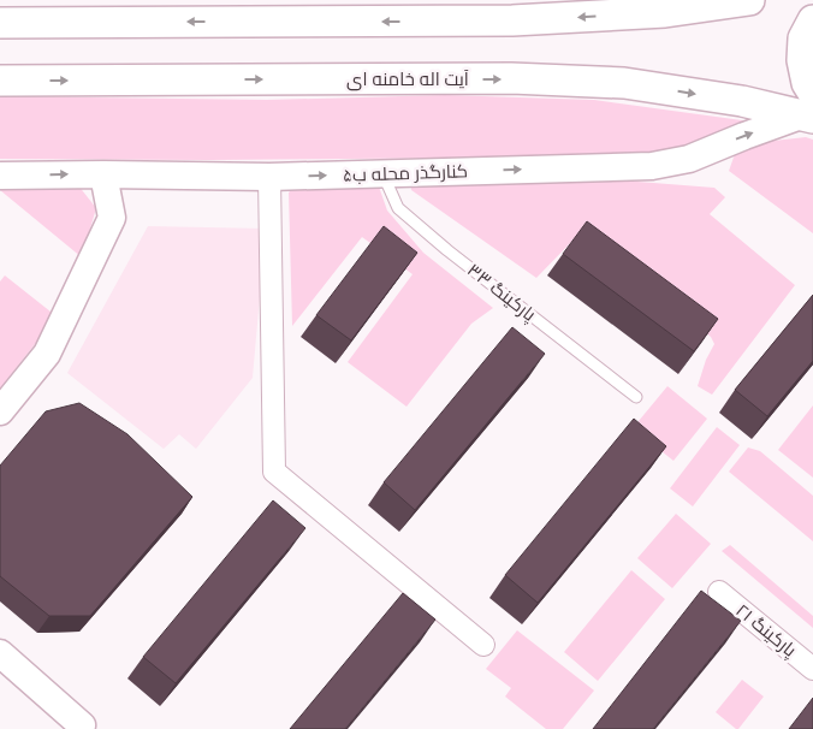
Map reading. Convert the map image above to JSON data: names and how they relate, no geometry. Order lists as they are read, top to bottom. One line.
{"streets":{"main road":["آیت اله خامنه ای"],"street":["کنارگذر محله ب۵","پارکینگ ۲۱"],"lane":["پارکینگ ۳۳"]},"crossings":[["آیت اله خامنه ای","کنارگذر محله ب۵"],["کنارگذر محله ب۵","پارکینگ ۳۳"]],"one_way":["کنارگذر محله ب۵"]}
